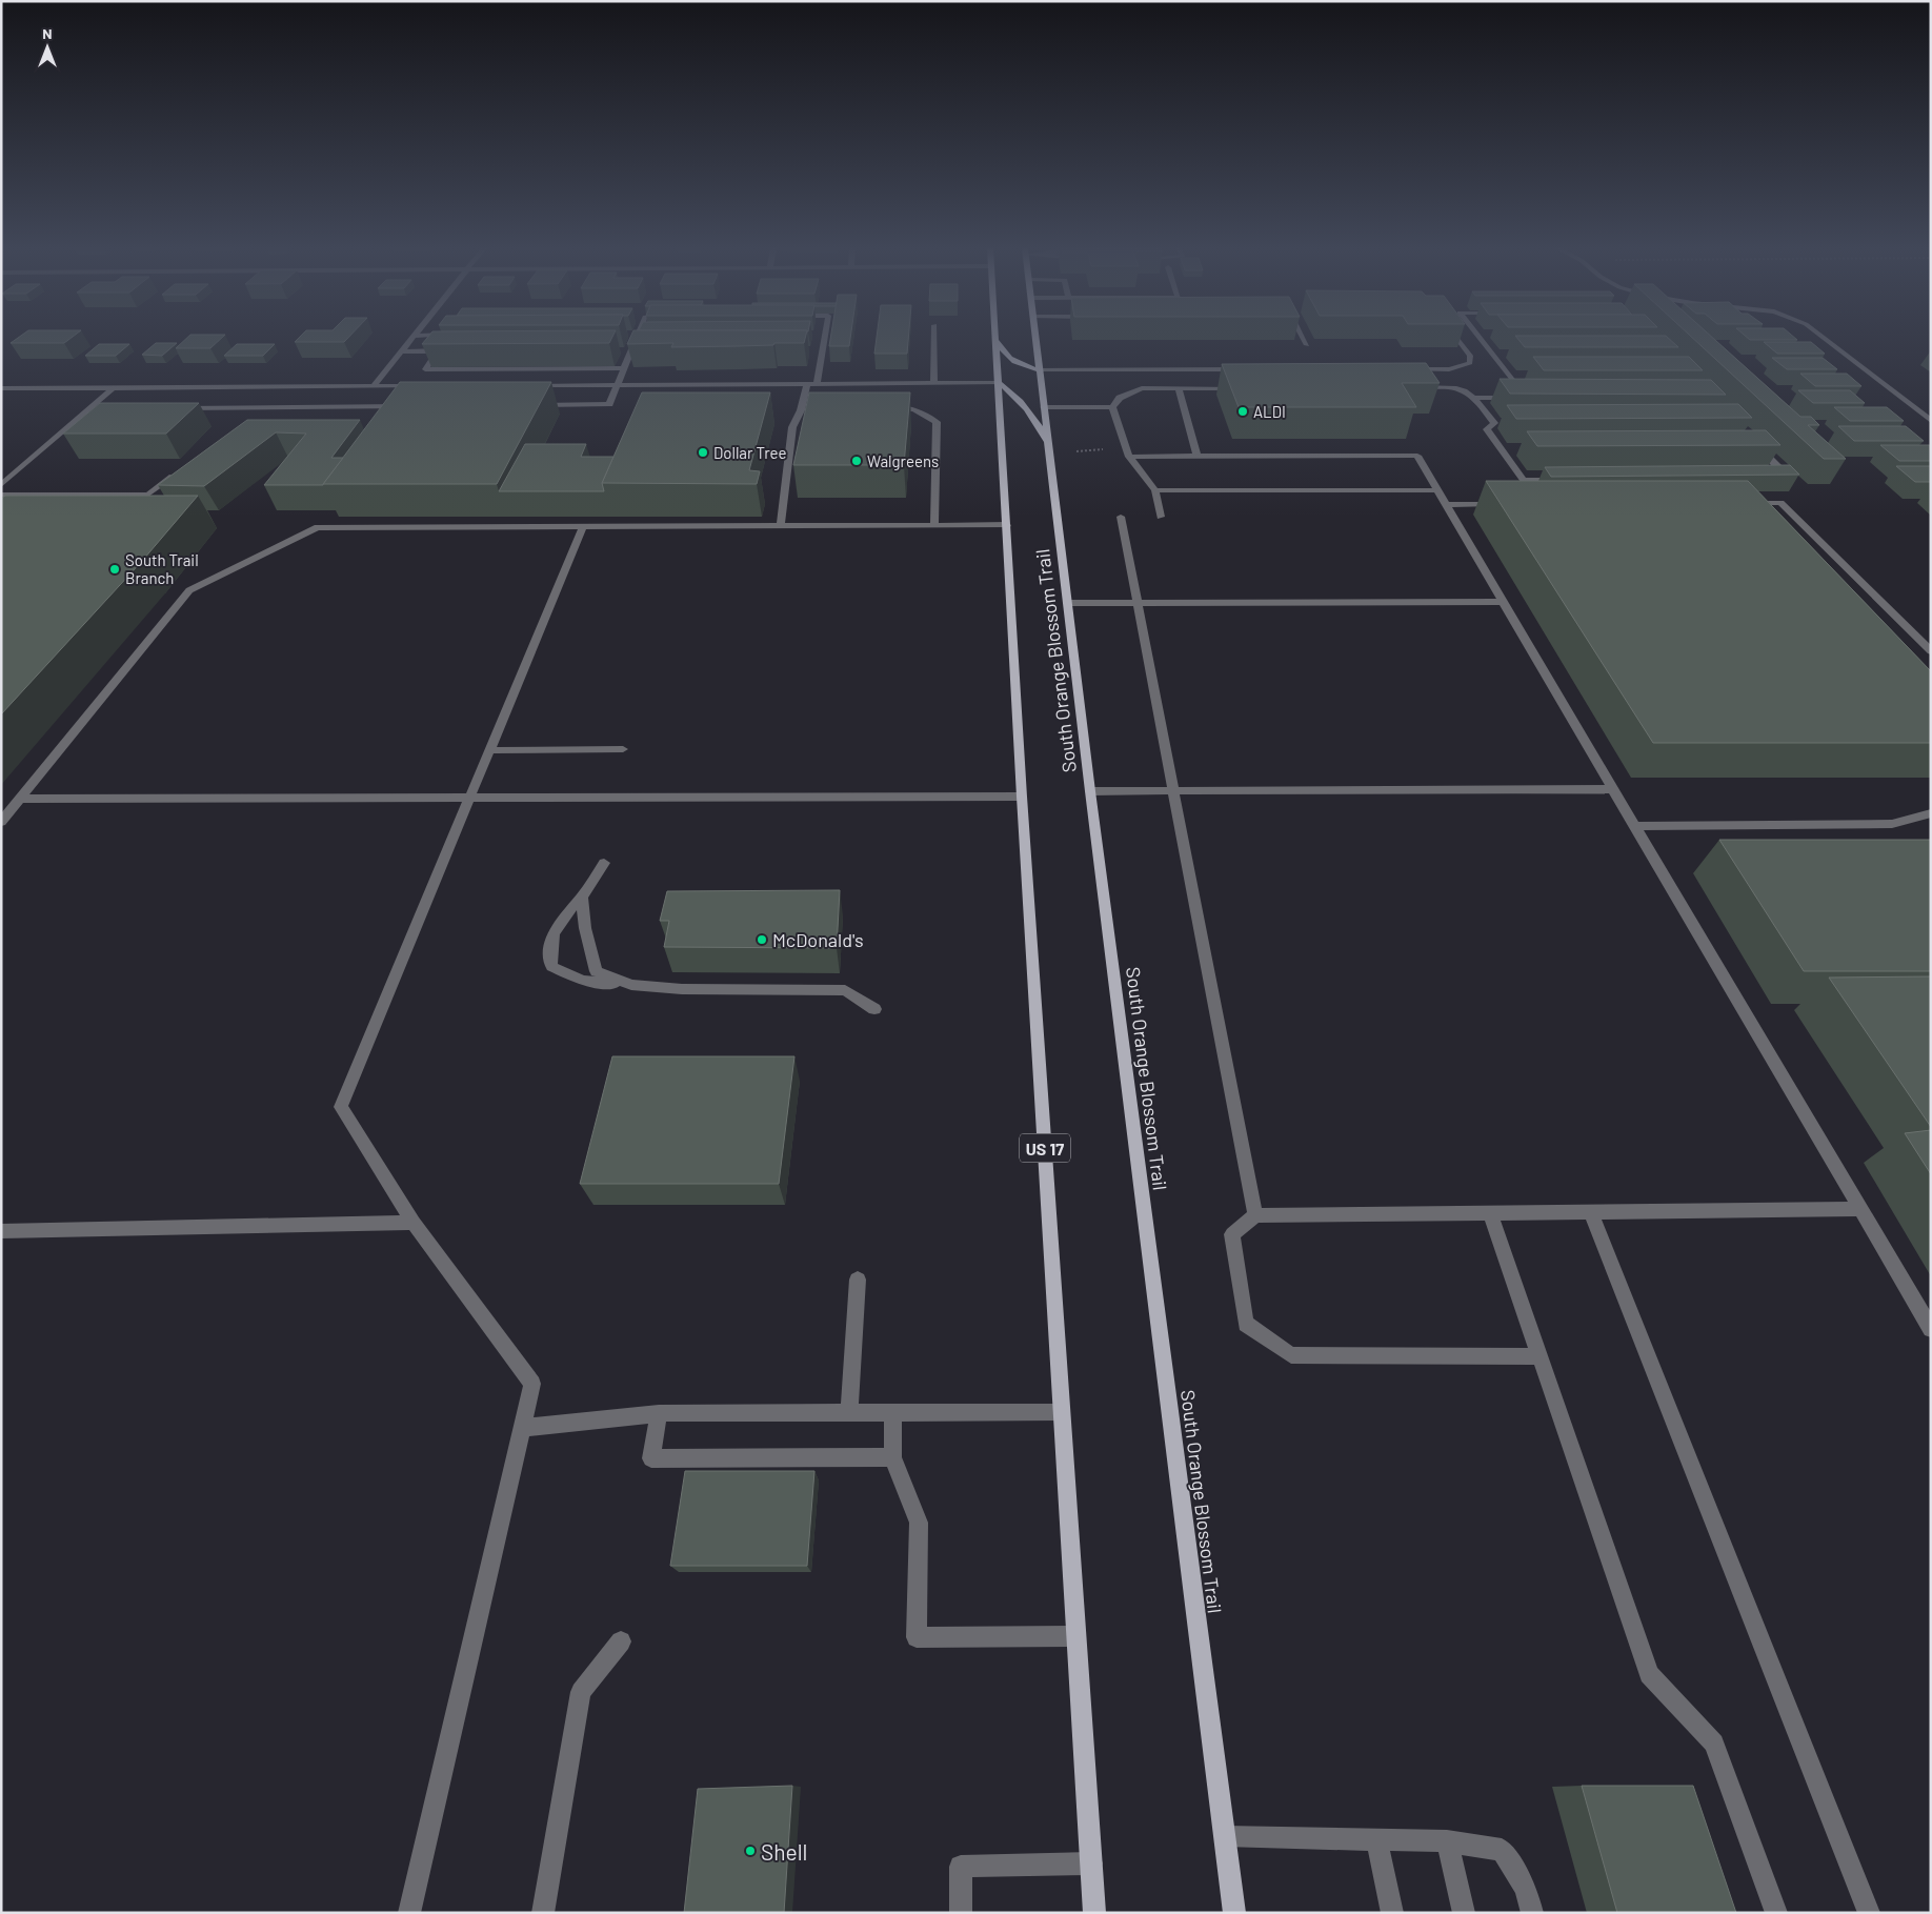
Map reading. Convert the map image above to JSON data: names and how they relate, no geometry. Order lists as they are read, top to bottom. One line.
{"streets":{"main road":["South Orange Blossom Trail","US 17"]},"places":["ALDI","Dollar Tree","Walgreens","South Trail Branch","McDonald's","Shell"],"north":"top"}
